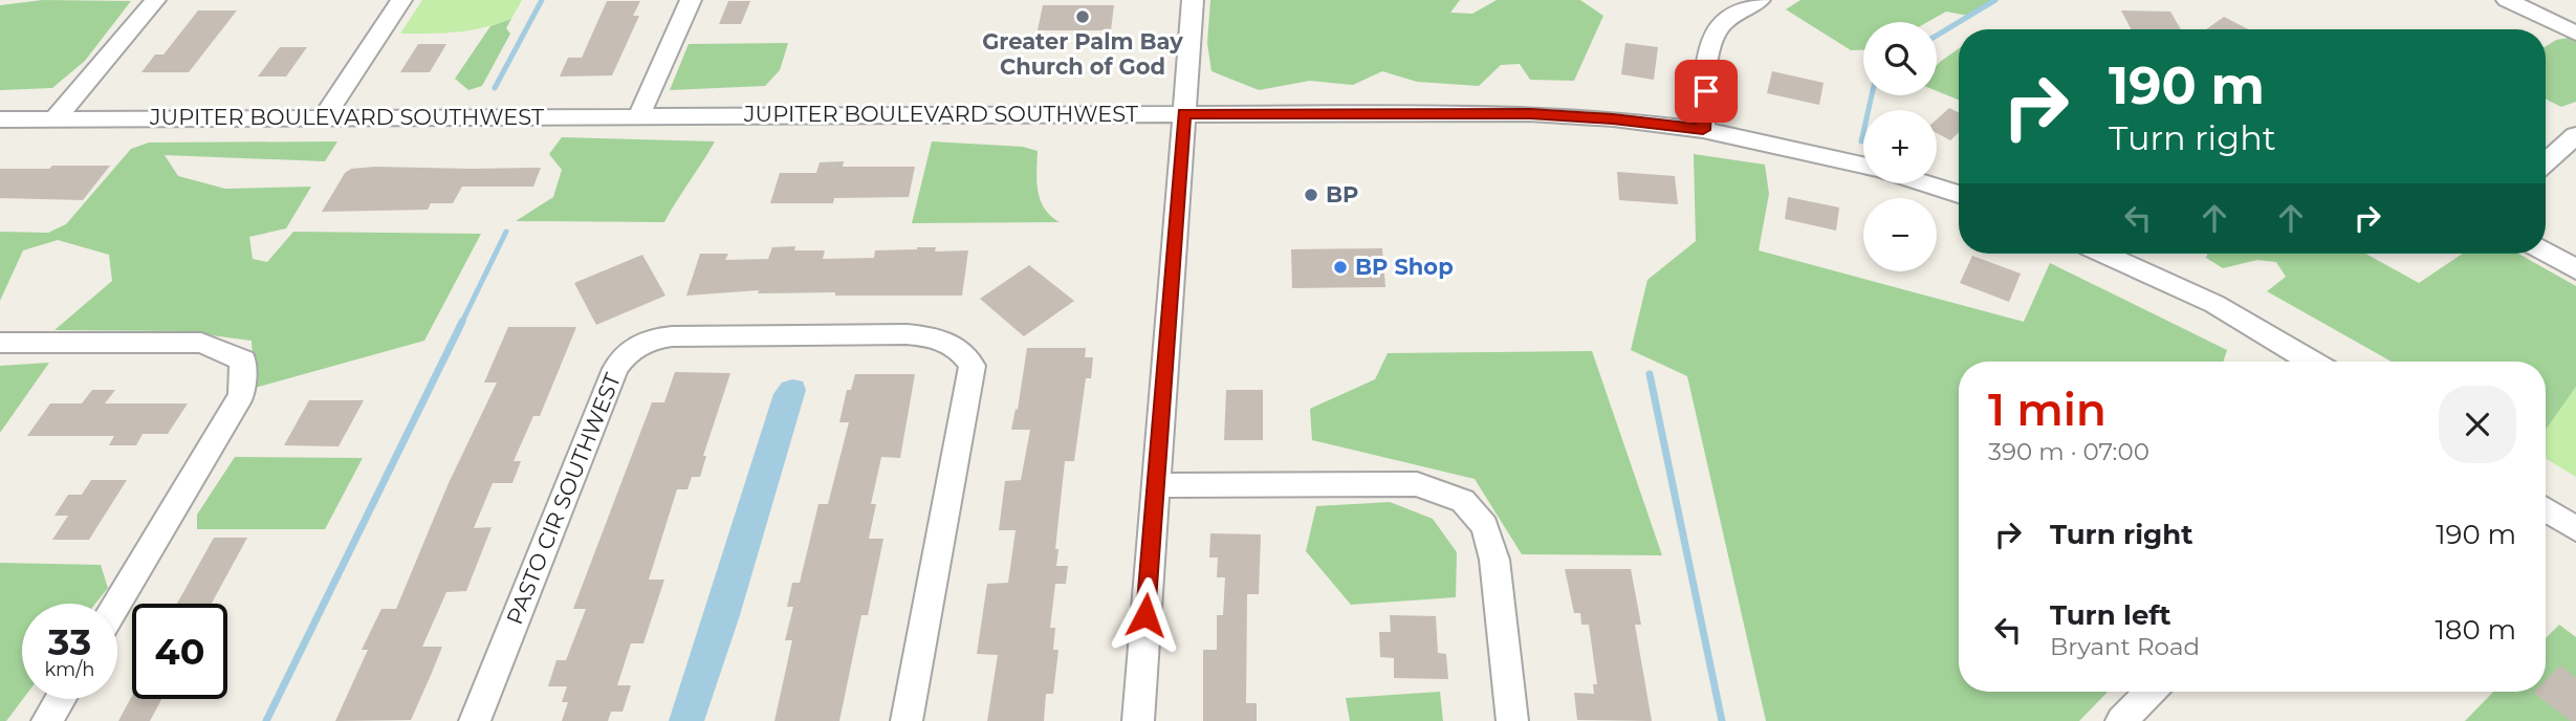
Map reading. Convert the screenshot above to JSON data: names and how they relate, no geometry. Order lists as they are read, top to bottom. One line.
{"streets":{"street":["JUPITER BOULEVARD SOUTHWEST","PASTO CIR SOUTHWEST"]},"places":["Greater Palm Bay Church of God","BP","BP Shop"],"page":{"map_buttons":["+","−"],"turn":["190 m","Turn right"],"heading":["1 min","390 m · 07:00"],"list":[{"name":"Turn right","value":"190 m"},{"name":"Turn left","note":"Bryant Road","value":"180 m"}],"speed":"33 km/h","limit":"40"}}
